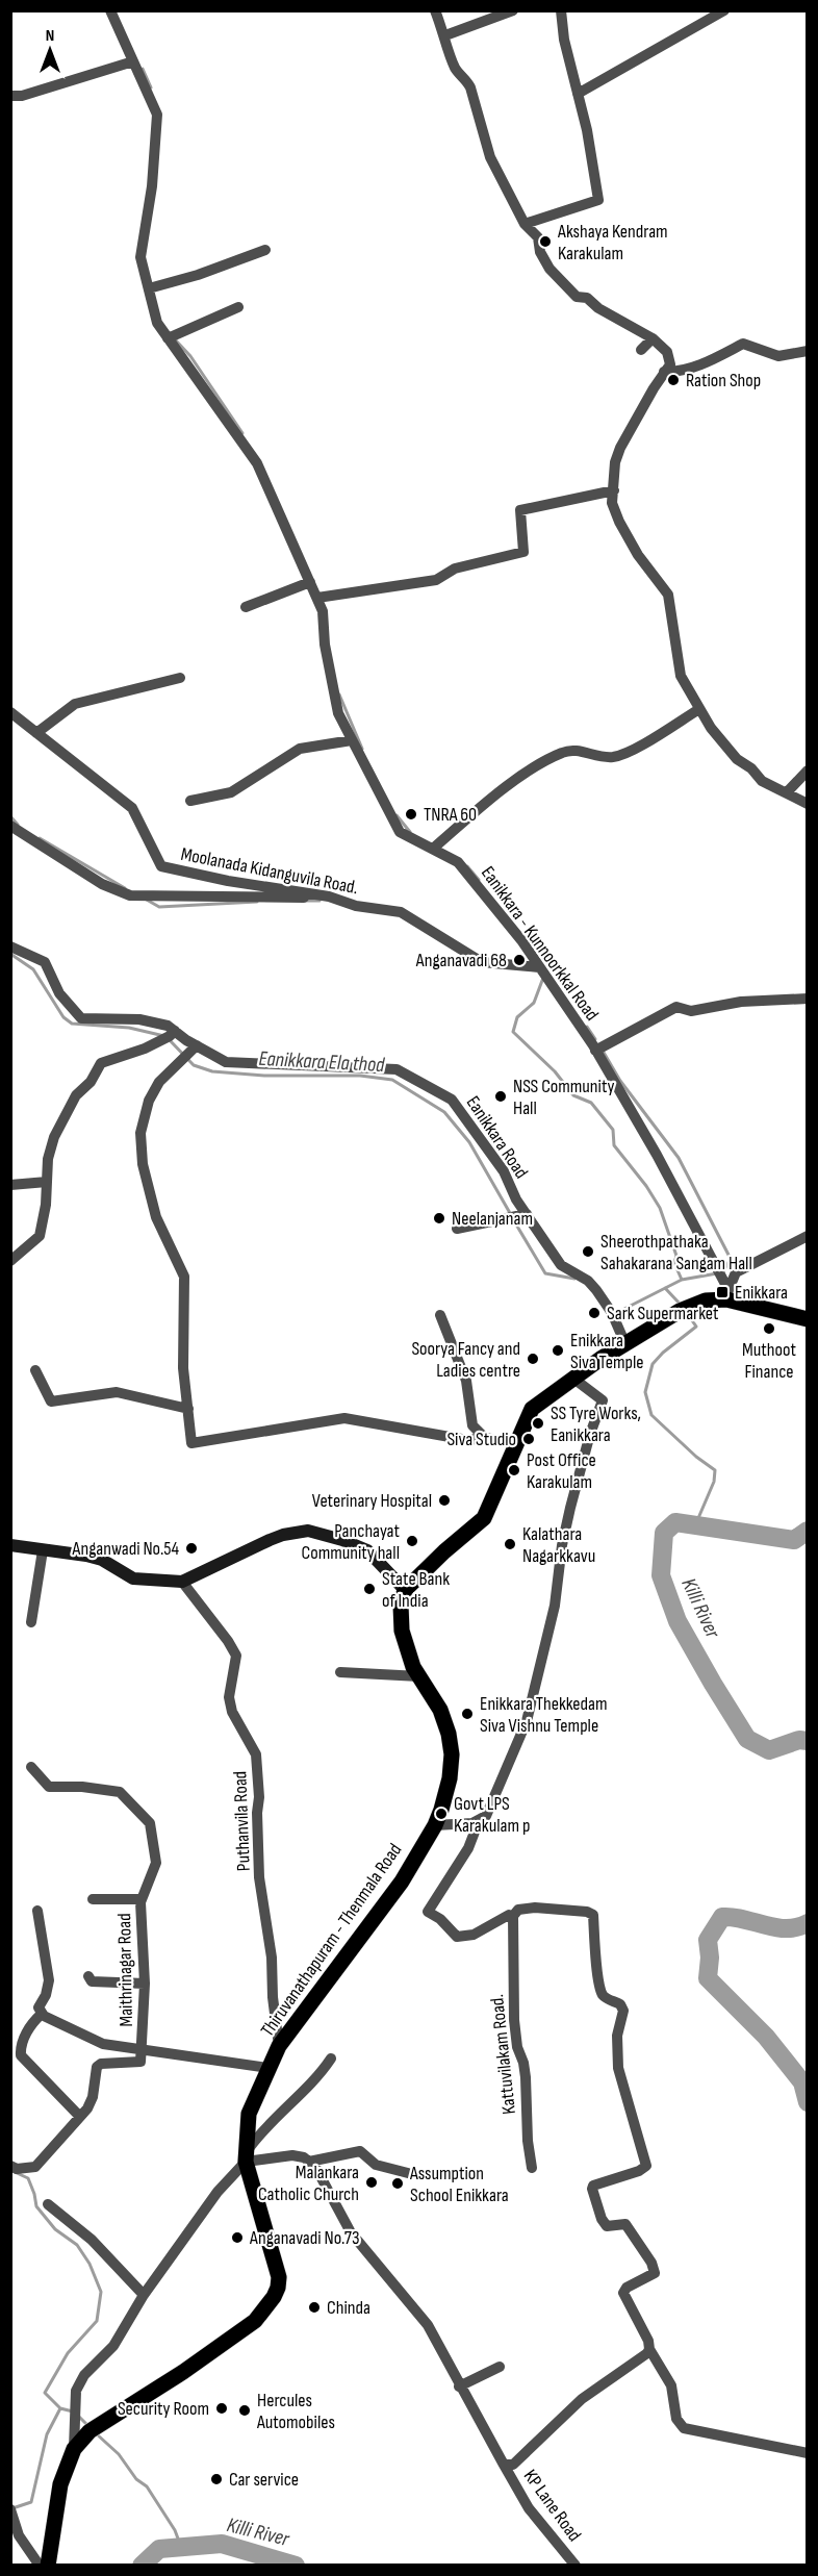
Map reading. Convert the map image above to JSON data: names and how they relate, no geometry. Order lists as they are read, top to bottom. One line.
{"streets":{"main road":["Thiruvanathapuram - Thenmala Road"],"street":["Moolanada Kidanguvila Road.","Eanikkara - Kunnoorkkal Road","Eanikkara Road","Puthanvila Road","Maithrinagar Road","Kattuvilakam Road.","KP Lane Road"]},"crossings":[["Moolanada Kidanguvila Road.","Eanikkara - Kunnoorkkal Road"],["Puthanvila Road","Thiruvanathapuram - Thenmala Road"]],"water":["Eanikkara Ela thod","Killi River"],"places":{"other":["Akshaya Kendram Karakulam","Ration Shop","TNRA 60","Anganavadi 68","NSS Community Hall","Neelanjanam","Sheerothpathaka Sahakarana Sangam Hall","Sark Supermarket","Muthoot Finance","Enikkara Siva Temple","Soorya Fancy and Ladies centre","SS Tyre Works, Eanikkara","Siva Studio","Post Office Karakulam","Veterinary Hospital","Panchayat Community hall","Kalathara Nagarkkavu","Anganwadi No.54","State Bank of India","Enikkara Thekkedam Siva Vishnu Temple","Govt LPS Karakulam p","Malankara Catholic Church","Assumption School Enikkara","Anganavadi No.73","Chinda","Security Room","Hercules Automobiles","Car service"],"transit":["Enikkara"]},"north":"top"}
